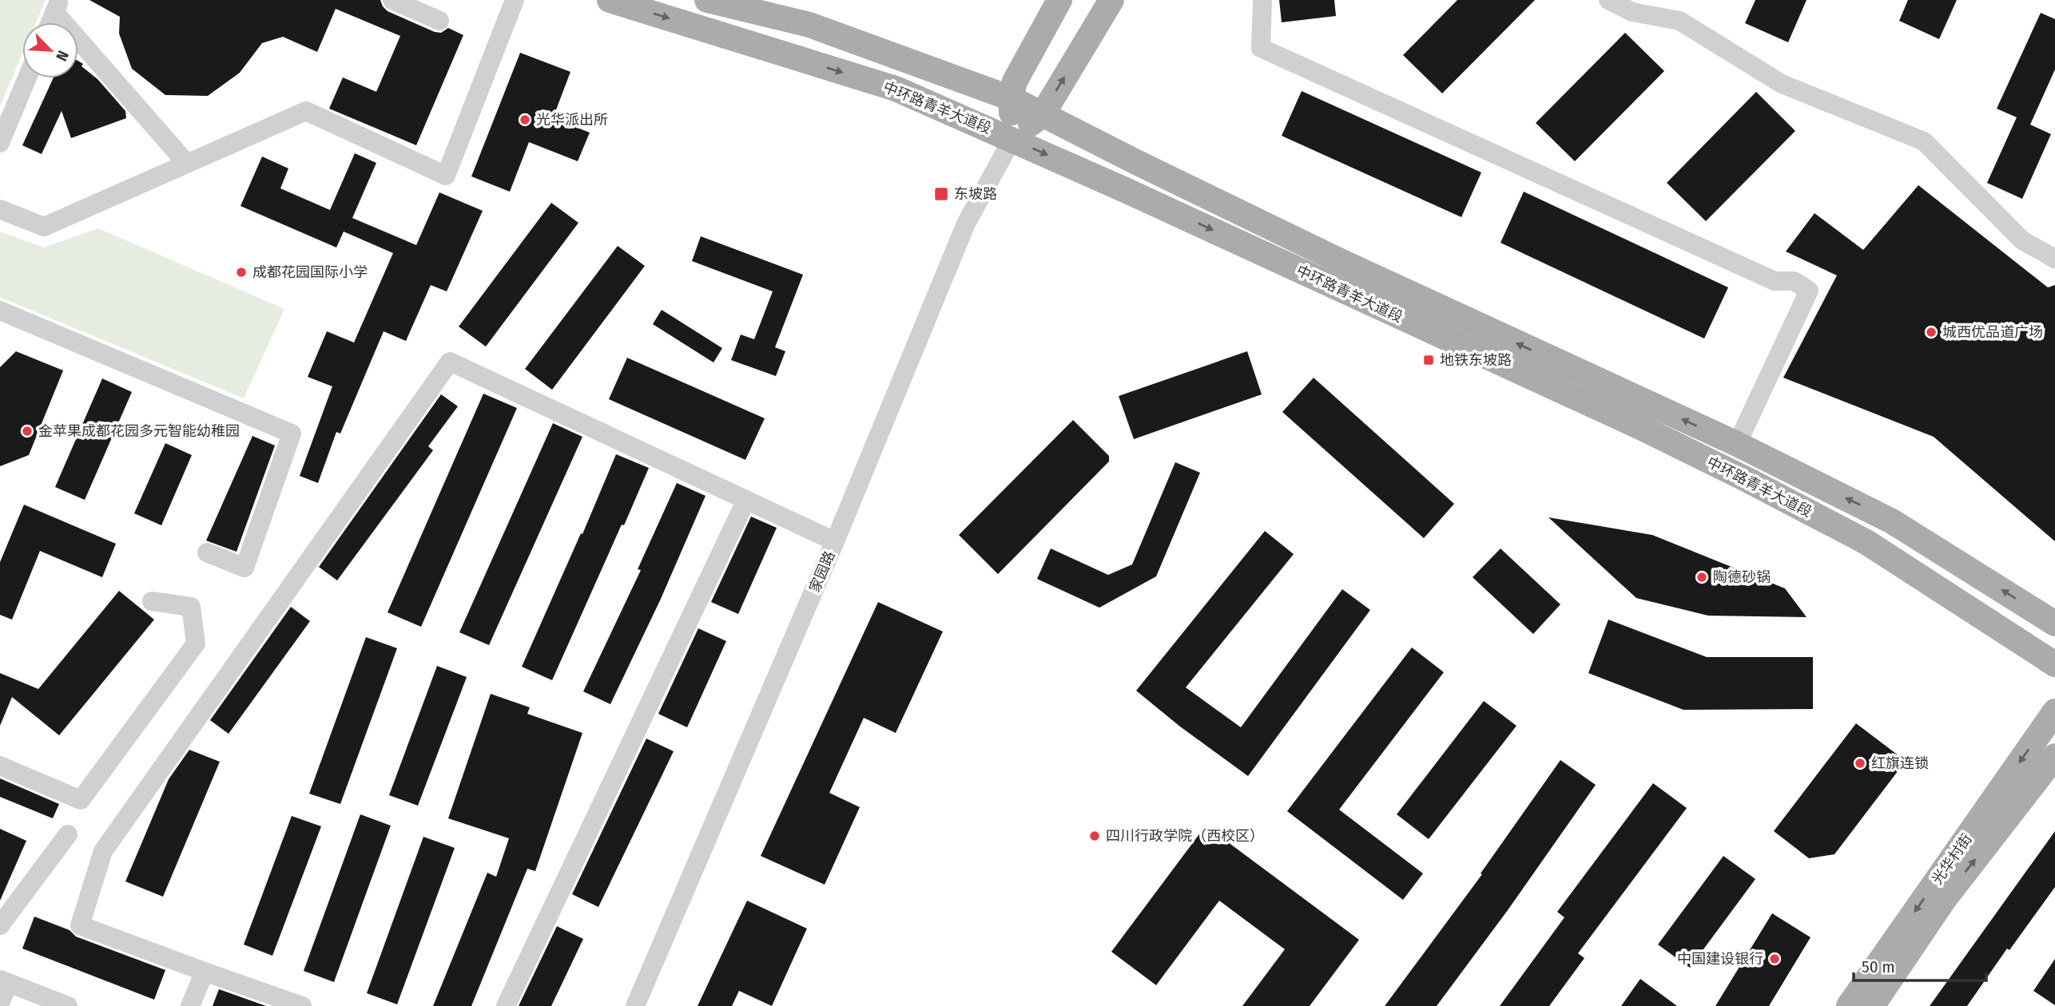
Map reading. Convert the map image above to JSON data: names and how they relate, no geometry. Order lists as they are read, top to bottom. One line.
{"streets":{"main road":["中环路青羊大道段","光华村街"],"street":["家园路"]},"crossings":[["中环路青羊大道段","家园路"]],"places":{"other":["光华派出所","成都花园国际小学","城西优品道广场","金苹果成都花园多元智能幼稚园","陶德砂锅","红旗连锁","四川行政学院（西校区）","中国建设银行"],"transit":["东坡路","地铁东坡路"]},"scale_bar":"50 m","north":"bottom right"}
